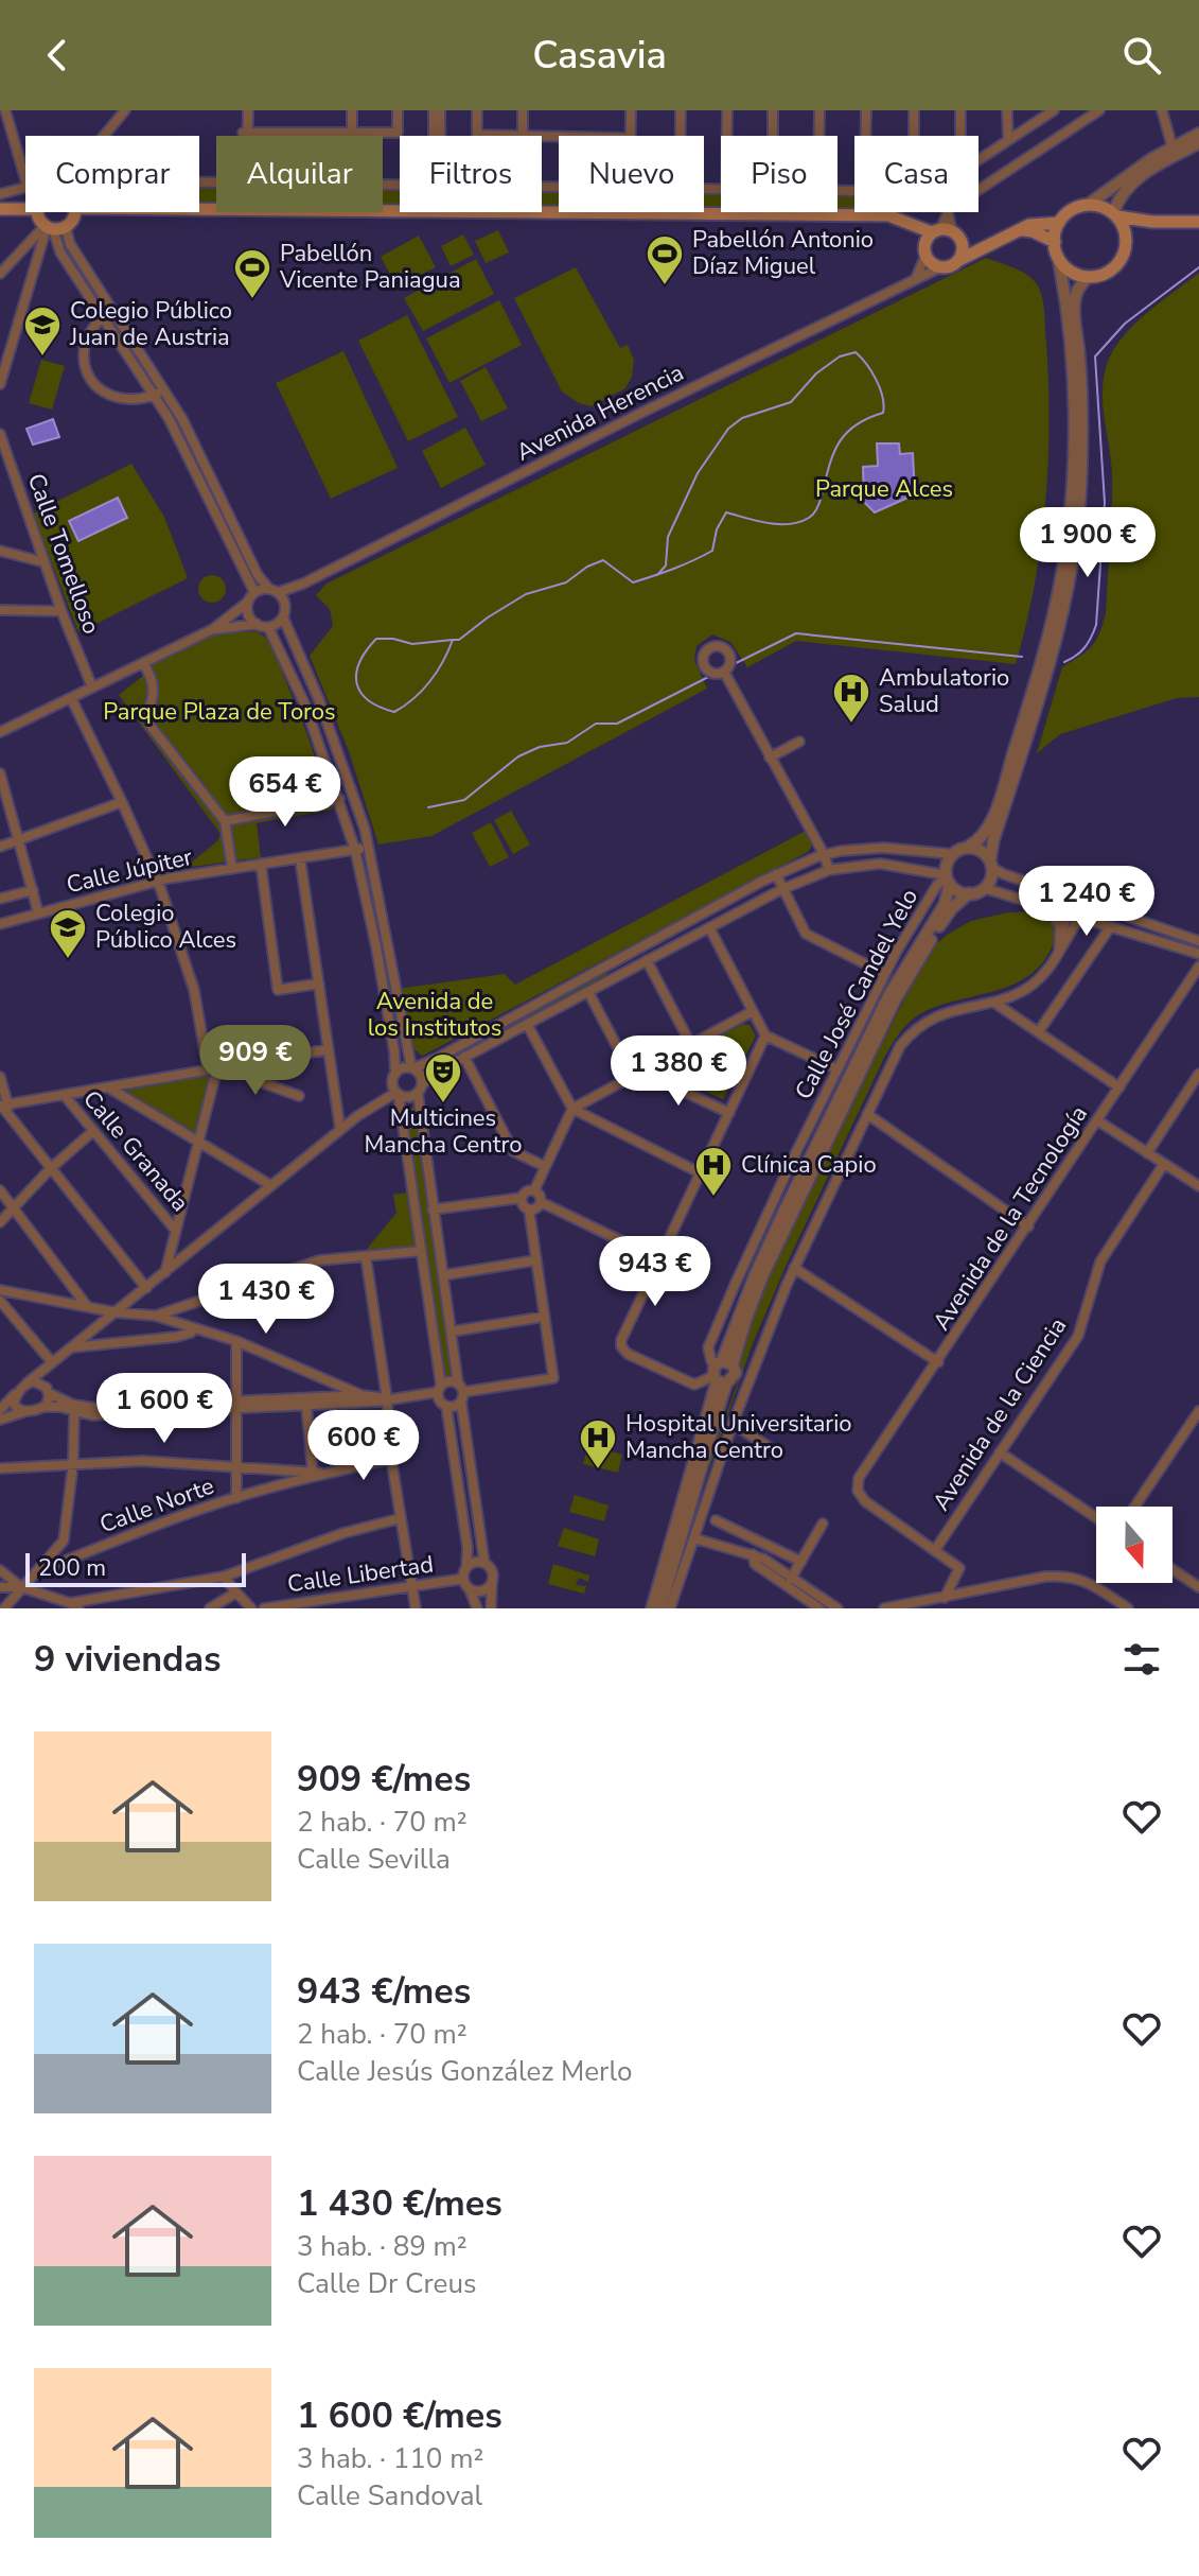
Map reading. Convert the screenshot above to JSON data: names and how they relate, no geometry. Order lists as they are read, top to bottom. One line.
{"streets":{"street":["Avenida Herencia","Calle Tomelloso","Calle Júpiter","Calle José Candel Yelo","Calle Granada","Avenida de la Tecnología","Avenida de la Ciencia","Calle Norte","Calle Libertad"]},"crossings":[["Avenida de la Tecnología","Avenida de la Ciencia"]],"parks":["Parque Alces","Parque Plaza de Toros","Avenida de los Institutos"],"places":{"sports":["Pabellón Antonio Díaz Miguel","Pabellón Vicente Paniagua"],"school or university":["Colegio Público Juan de Austria","Colegio Público Alces"],"hospital":["Ambulatorio Salud","Clínica Capio","Hospital Universitario Mancha Centro"],"theatre":["Multicines Mancha Centro"]},"scale_bar":"200 m","north":"bottom","page":{"header":"Casavia","chip":["Comprar","Alquilar","Filtros","Nuevo","Piso","Casa"],"price":["1 900 €","654 €","1 240 €","909 €","1 380 €","943 €","1 430 €","1 600 €","600 €"],"scale":"200 m","heading":"9 viviendas","list":[{"name":"909 €/mes","note":"2 hab. · 70 m² · Calle Sevilla"},{"name":"943 €/mes","note":"2 hab. · 70 m² · Calle Jesús González Merlo"},{"name":"1 430 €/mes","note":"3 hab. · 89 m² · Calle Dr Creus"},{"name":"1 600 €/mes","note":"3 hab. · 110 m² · Calle Sandoval"}]}}
